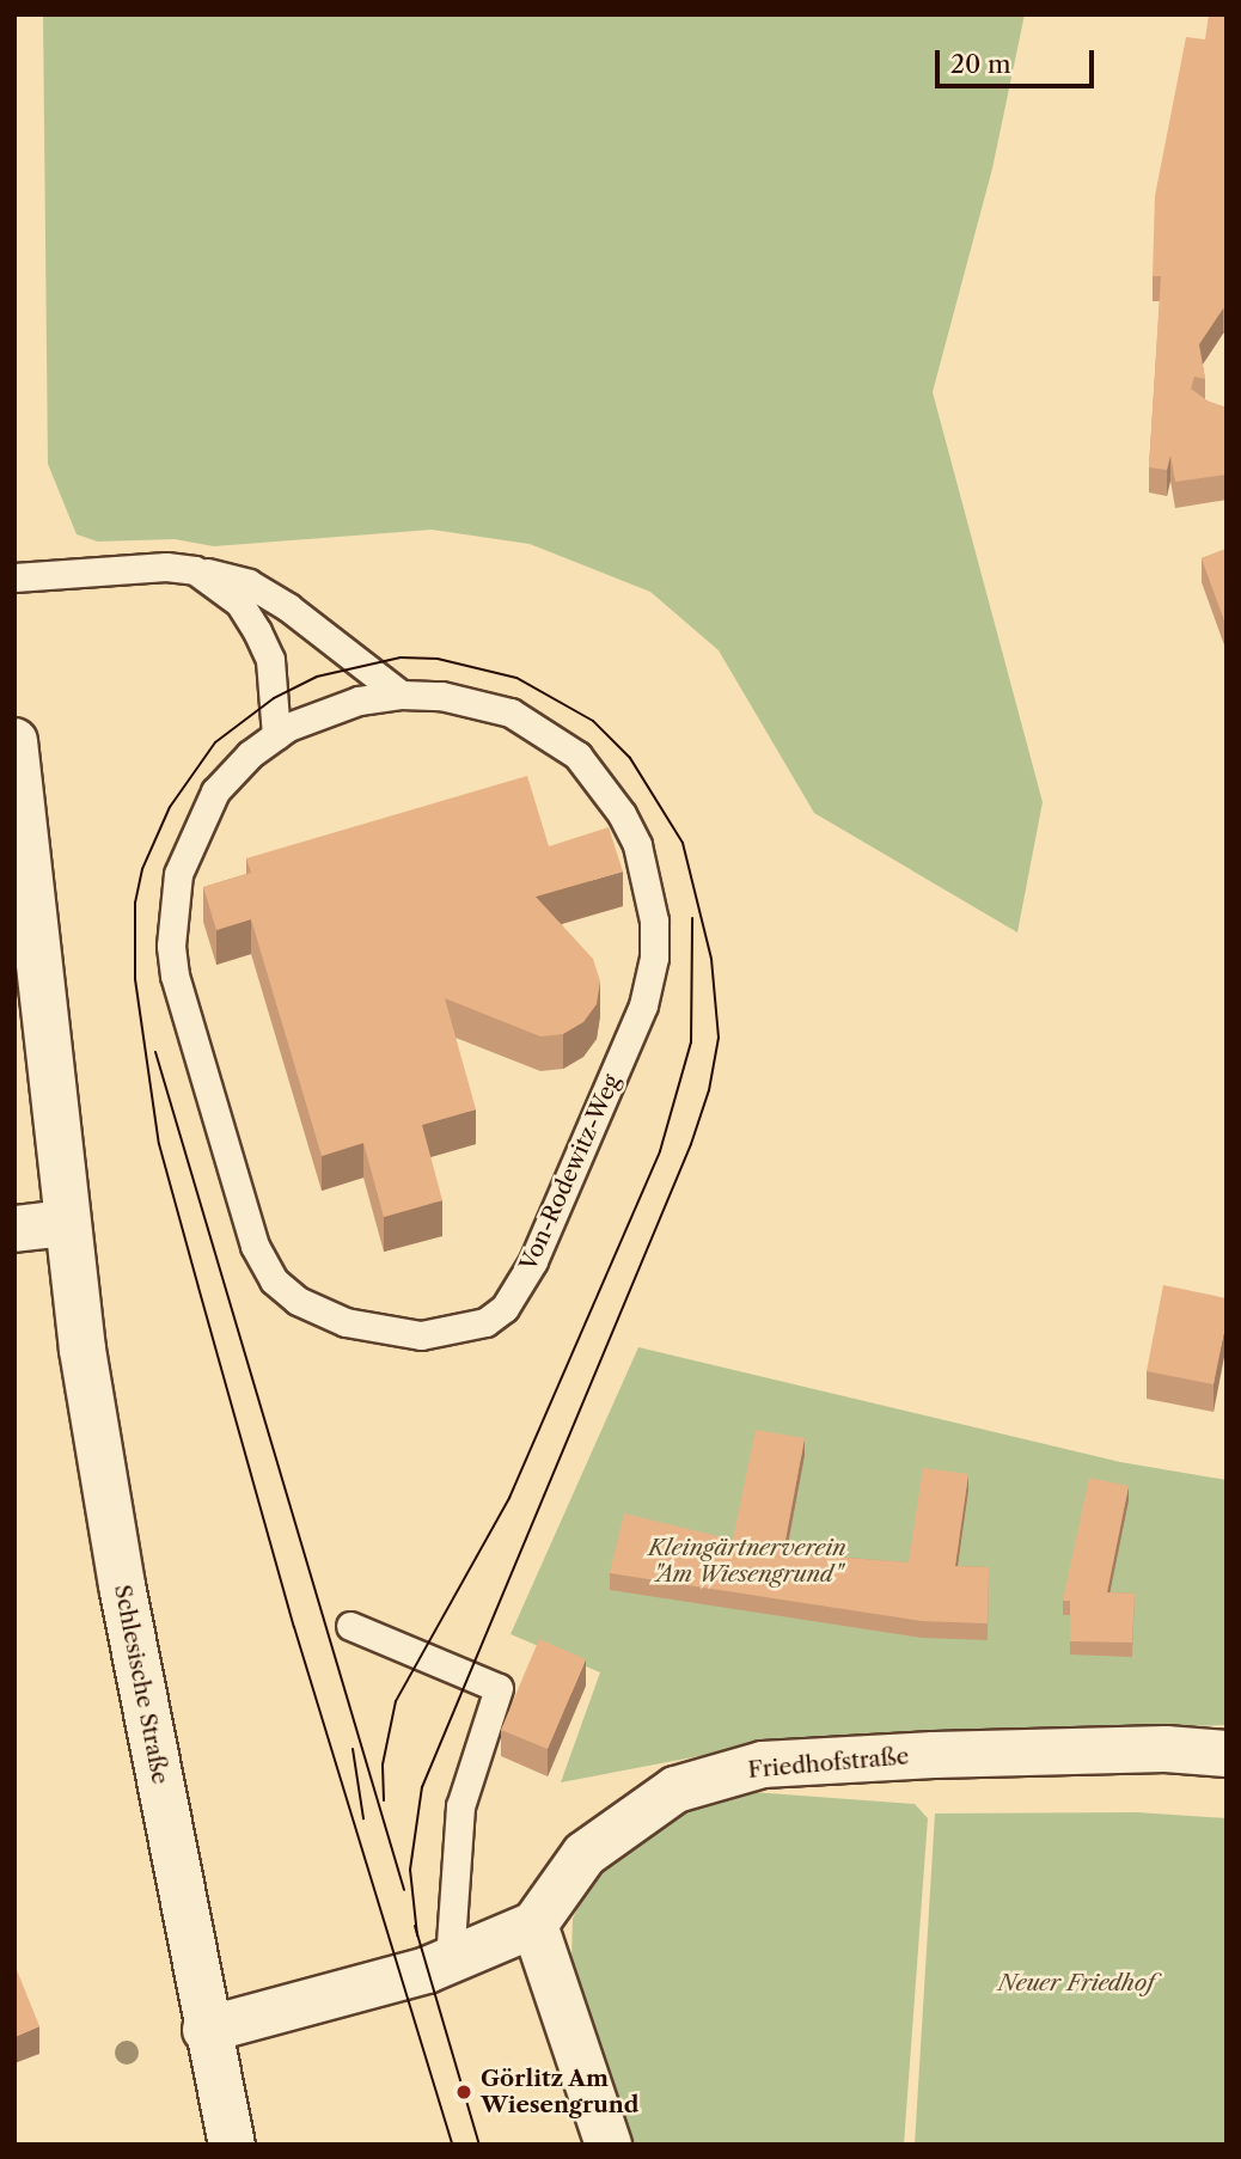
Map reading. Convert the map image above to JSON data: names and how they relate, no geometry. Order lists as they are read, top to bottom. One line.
{"streets":{"street":["Schlesische Straße","Friedhofstraße"],"lane":["Von-Rodewitz-Weg"]},"parks":["Kleingärtnerverein \"Am Wiesengrund\"","Neuer Friedhof"],"places":["Görlitz Am Wiesengrund"],"scale_bar":"20 m"}
